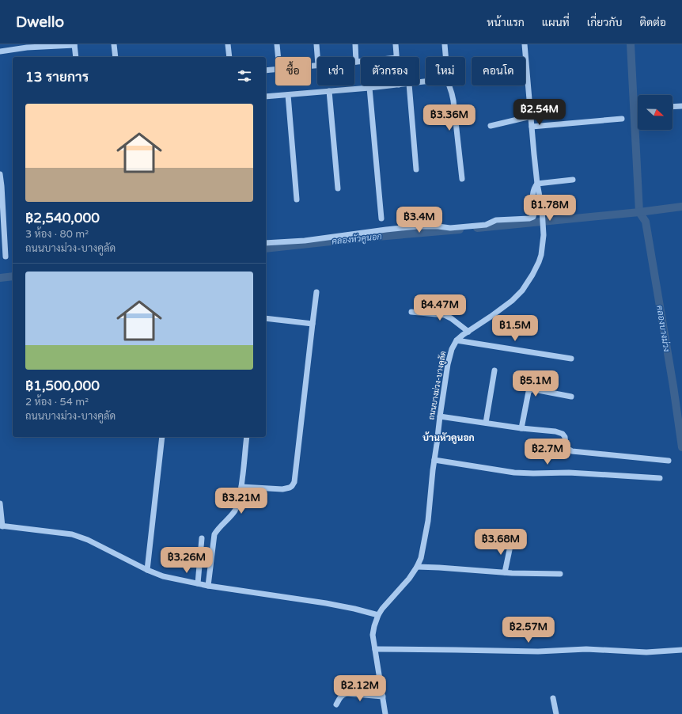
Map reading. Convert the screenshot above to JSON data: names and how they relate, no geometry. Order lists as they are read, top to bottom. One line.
{"streets":{"street":["ถนนบางม่วง-บางคูลัด"]},"districts":["บ้านหัวคูนอก"],"water":["คลองหัวคูนอก","คลองบางม่วง"],"north":"right","page":{"header":"Dwello","nav":["หน้าแรก","แผนที่","เกี่ยวกับ","ติดต่อ"],"chip":["ซื้อ","เช่า","ตัวกรอง","ใหม่","คอนโด"],"heading":"13 รายการ","list":[{"name":"฿2,540,000","note":"3 ห้อง · 80 m² · ถนนบางม่วง-บางคูลัด"},{"name":"฿1,500,000","note":"2 ห้อง · 54 m² · ถนนบางม่วง-บางคูลัด"}],"price":["฿2.54M","฿3.36M","฿1.78M","฿3.4M","฿4.47M","฿1.5M","฿5.1M","฿2.7M","฿3.21M","฿3.68M","฿3.26M","฿2.57M","฿2.12M"]}}
